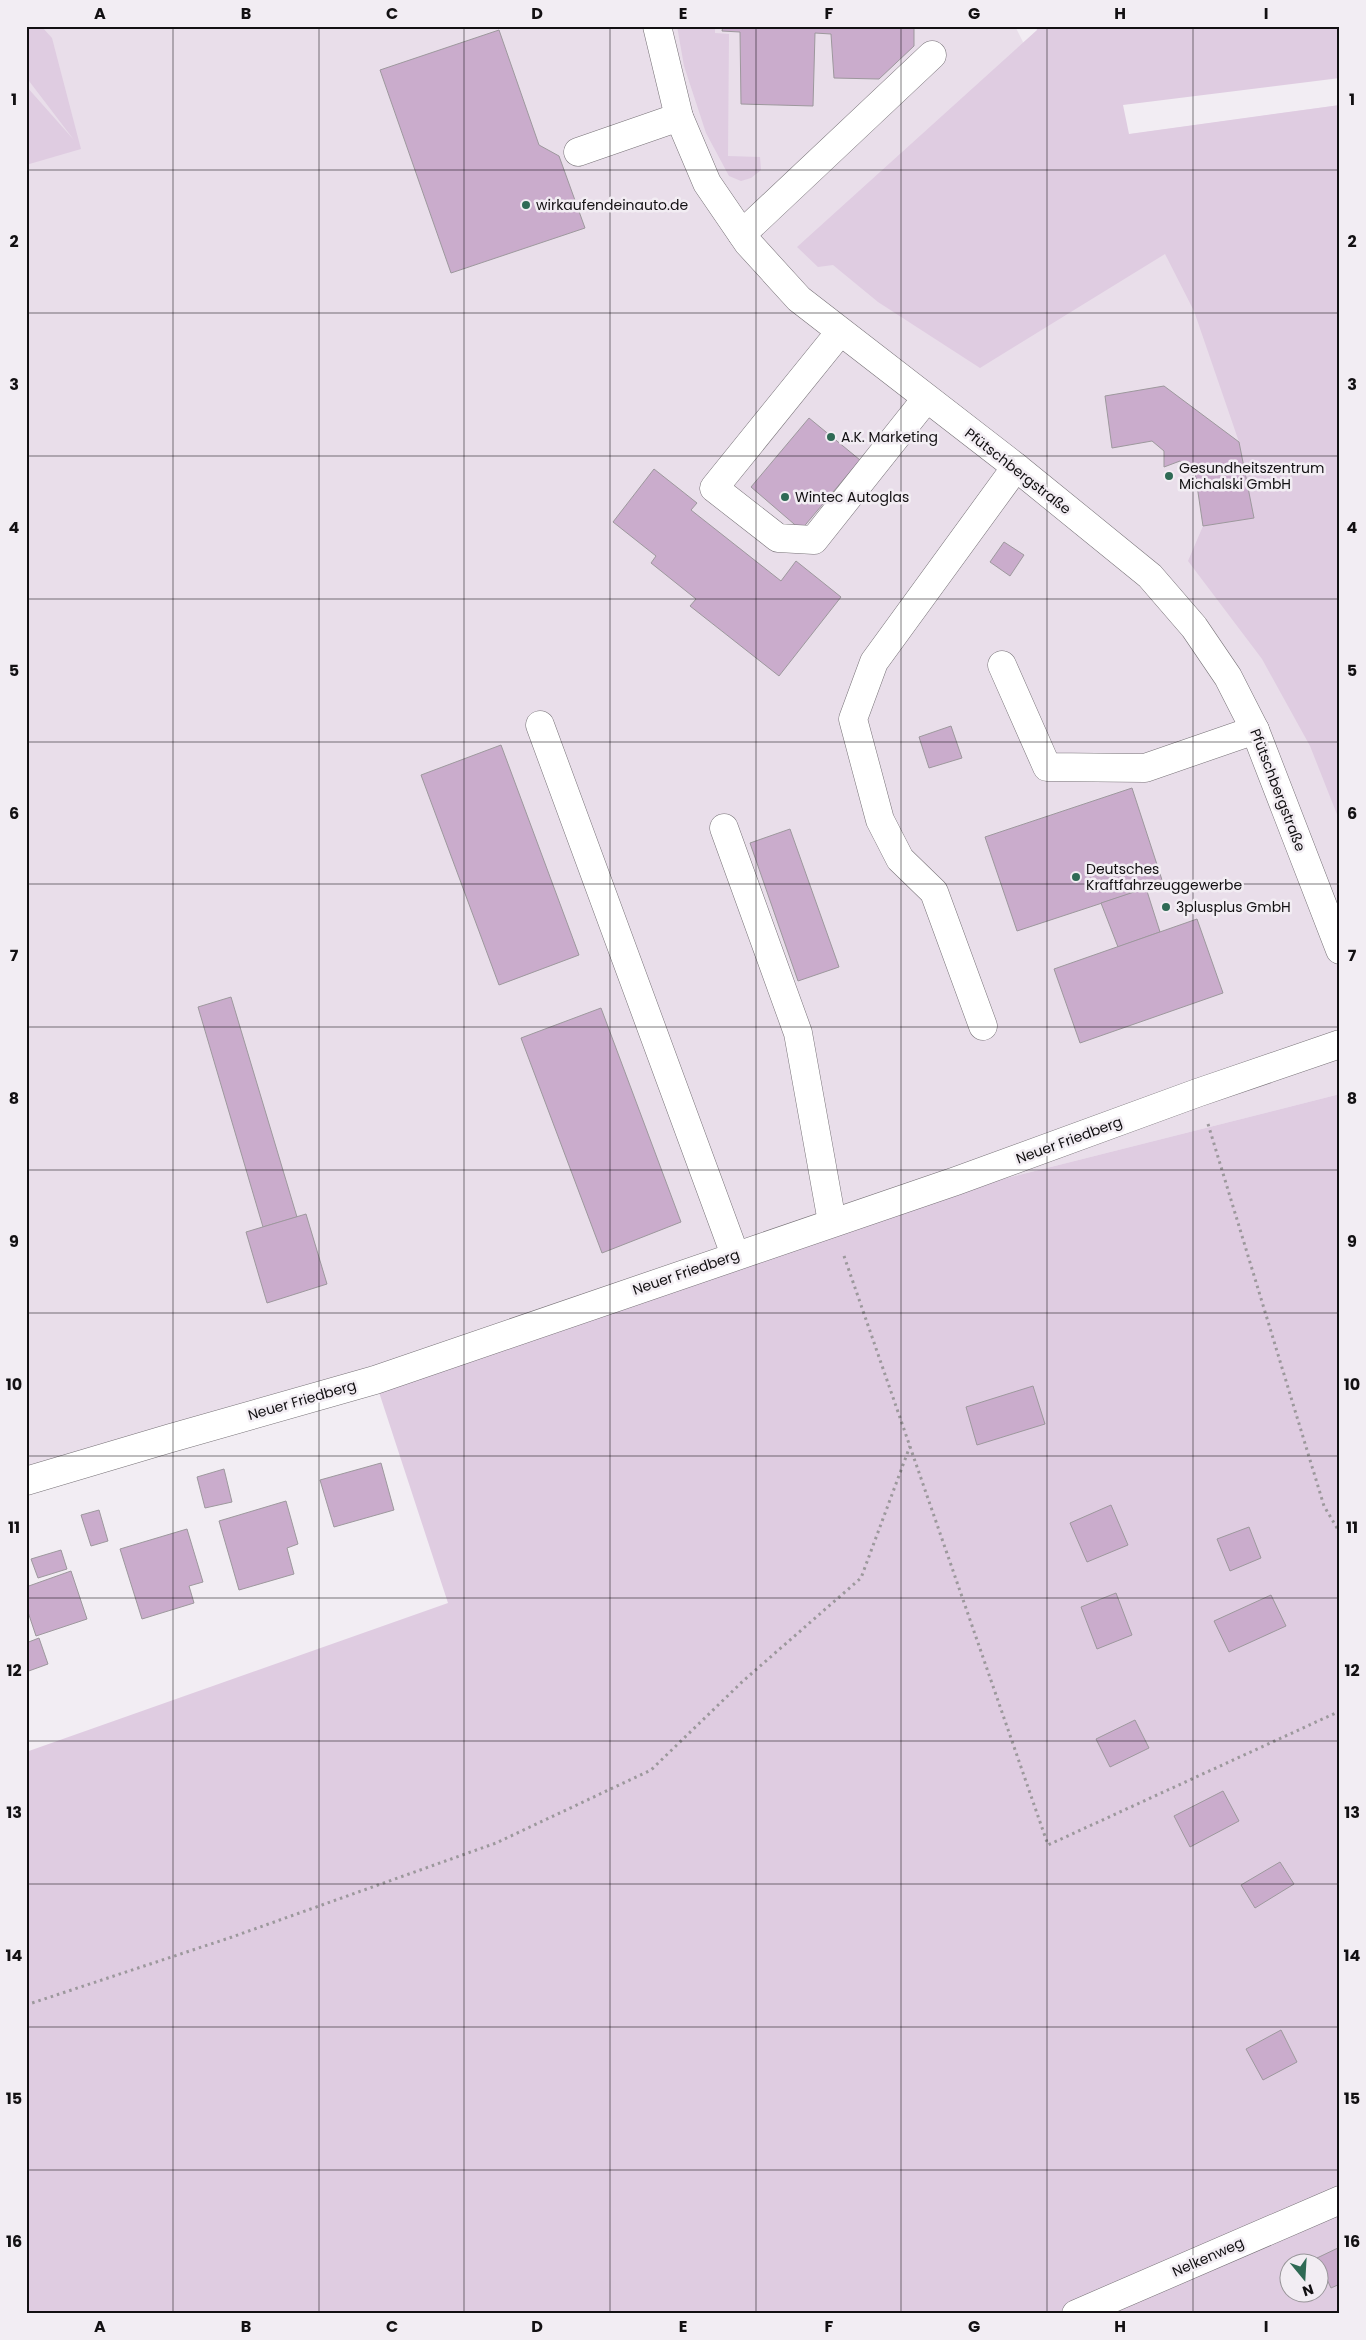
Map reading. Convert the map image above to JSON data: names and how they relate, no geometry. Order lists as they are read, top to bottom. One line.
{"streets":{"street":["Pfütschbergstraße","Neuer Friedberg","Nelkenweg"]},"places":["wirkaufendeinauto.de","A.K. Marketing","Gesundheitszentrum Michalski GmbH","Wintec Autoglas","Deutsches Kraftfahrzeuggewerbe","3plusplus GmbH"],"north":"bottom","grid":{"columns":["A","B","C","D","E","F","G","H","I"],"rows":["1","2","3","4","5","6","7","8","9","10","11","12","13","14","15","16"]}}
